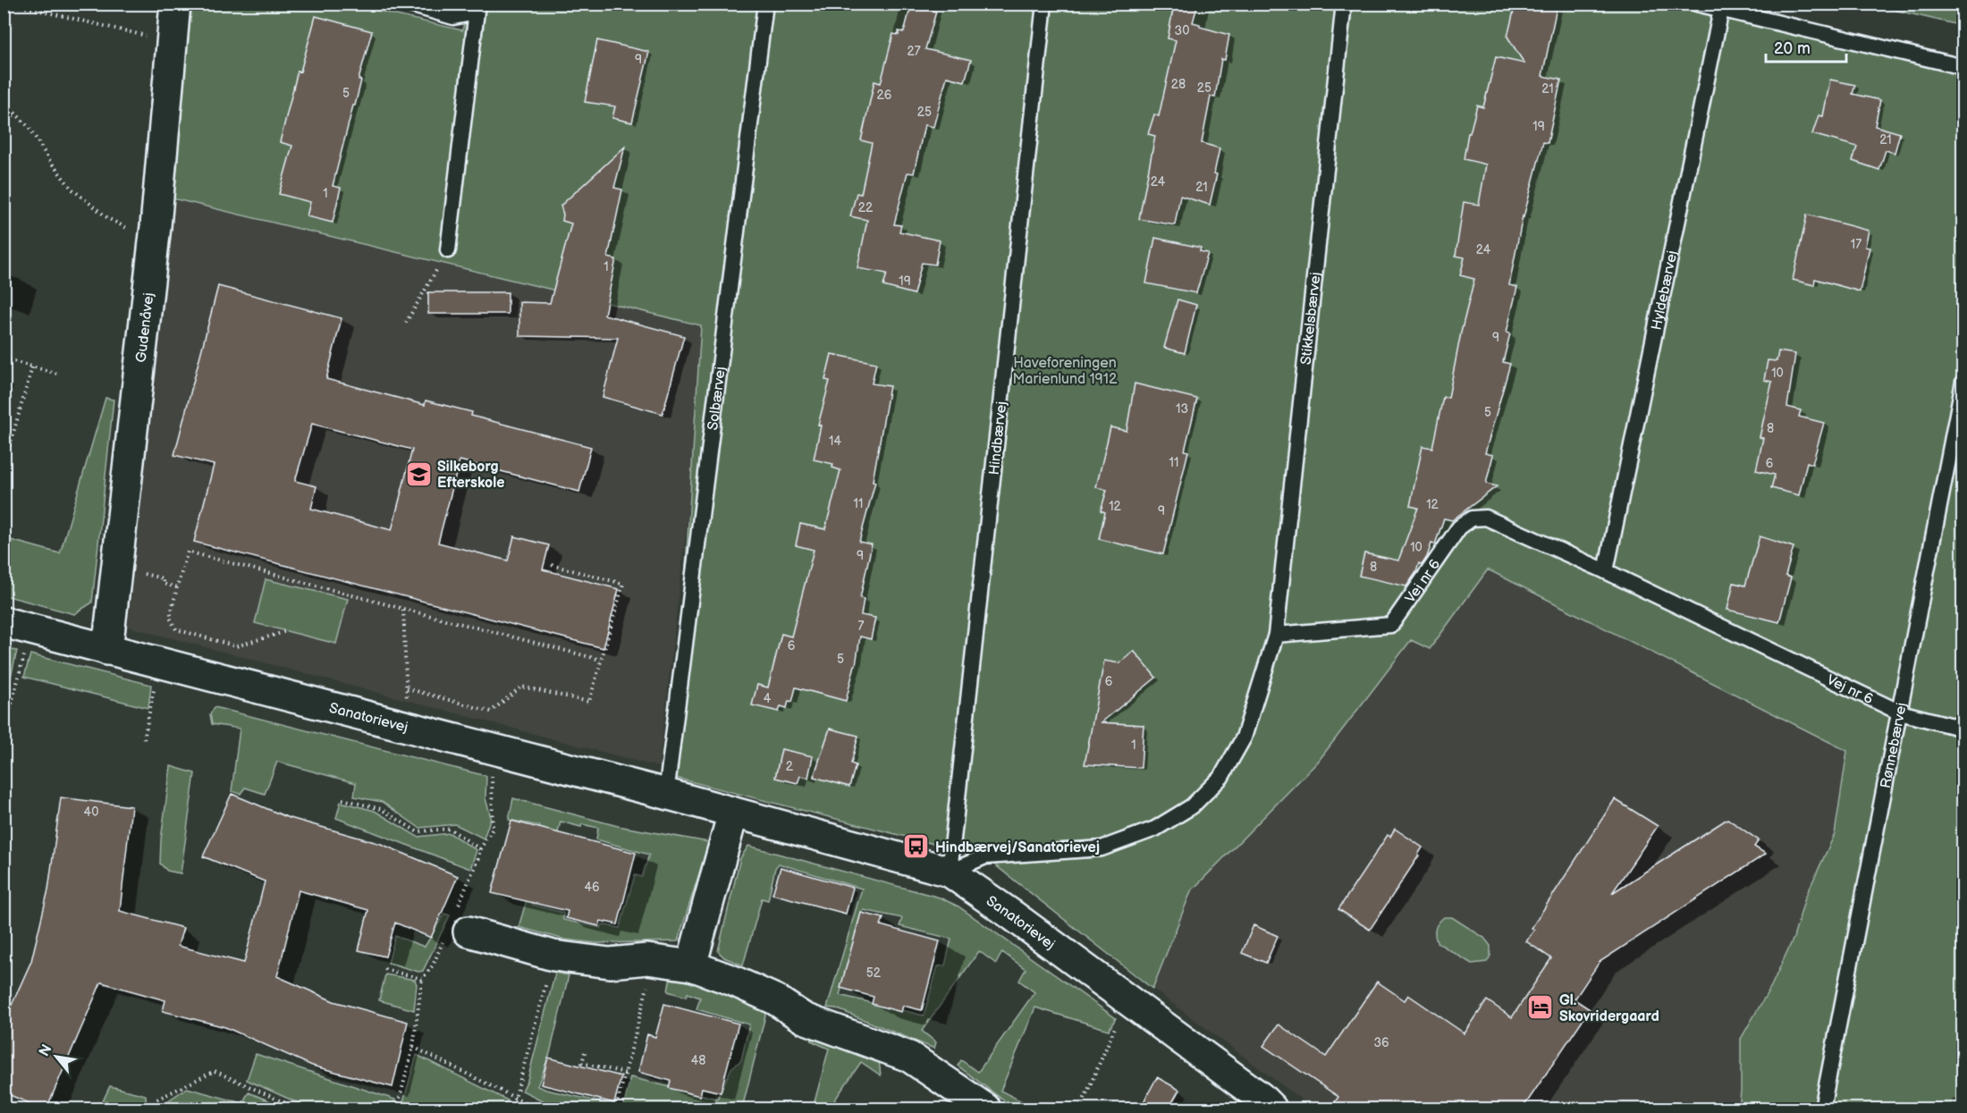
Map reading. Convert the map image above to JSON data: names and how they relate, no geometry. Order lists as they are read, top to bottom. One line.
{"streets":{"street":["Gudenåvej","Sanatorievej"],"lane":["Hyldebærvej","Stikkelsbærvej","Solbærvej","Hindbærvej","Vej nr 6","Rønnebærvej"]},"crossings":[["Hyldebærvej","Vej nr 6"],["Stikkelsbærvej","Vej nr 6"],["Gudenåvej","Sanatorievej"],["Solbærvej","Sanatorievej"],["Hindbærvej","Sanatorievej"],["Vej nr 6","Rønnebærvej"]],"parks":["Haveforeningen Marienlund 1912"],"places":{"school or university":["Silkeborg Efterskole"],"bus stop":["Hindbærvej/Sanatorievej"],"hotel":["Gl. Skovridergaard"]},"house_numbers":["30","27","9","28","25","21","5","26","25","19","21","24","21","1","22","17","24","1","19","9","10","13","5","8","14","11","6","11","12","12","9","10","9","8","7","6","5","6","4","1","2","40","46","52","36","48"],"scale_bar":"20 m","north":"top left"}
